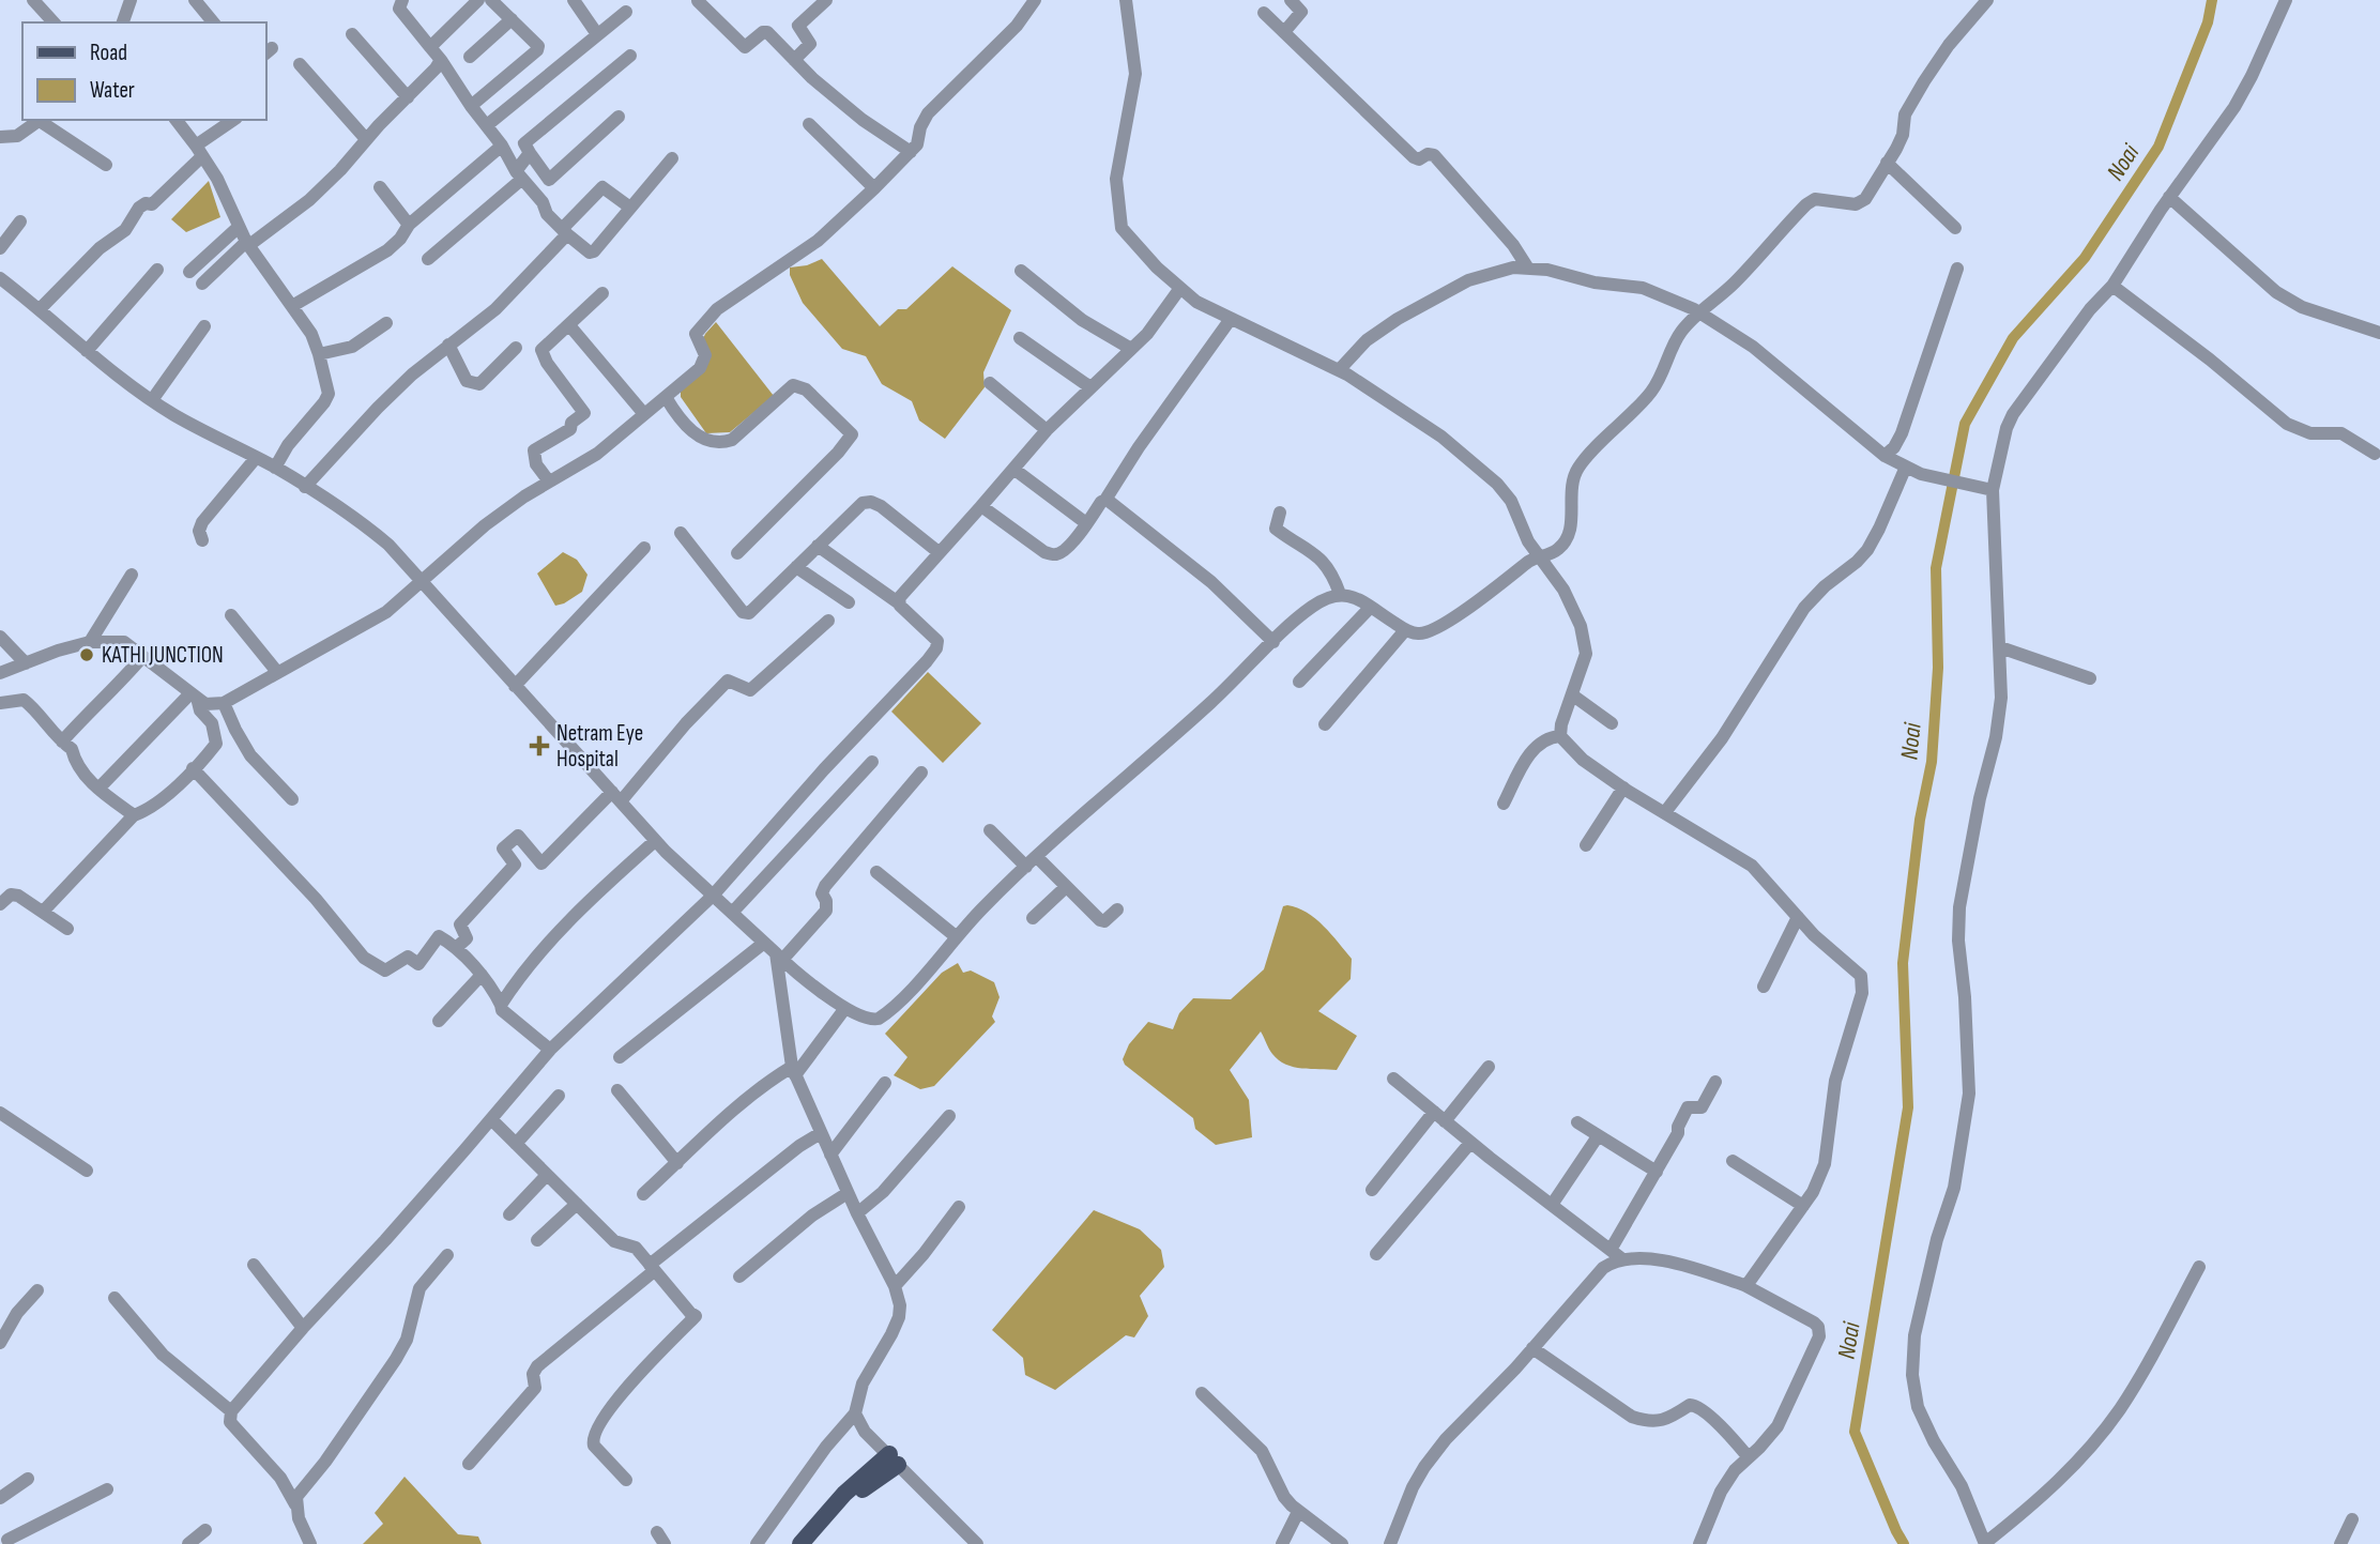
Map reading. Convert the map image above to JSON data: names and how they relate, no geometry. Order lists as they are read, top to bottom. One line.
{"water":["Noai"],"places":{"other":["KATHI JUNCTION"],"health":["Netram Eye Hospital"]},"legend":["Road","Water"]}
